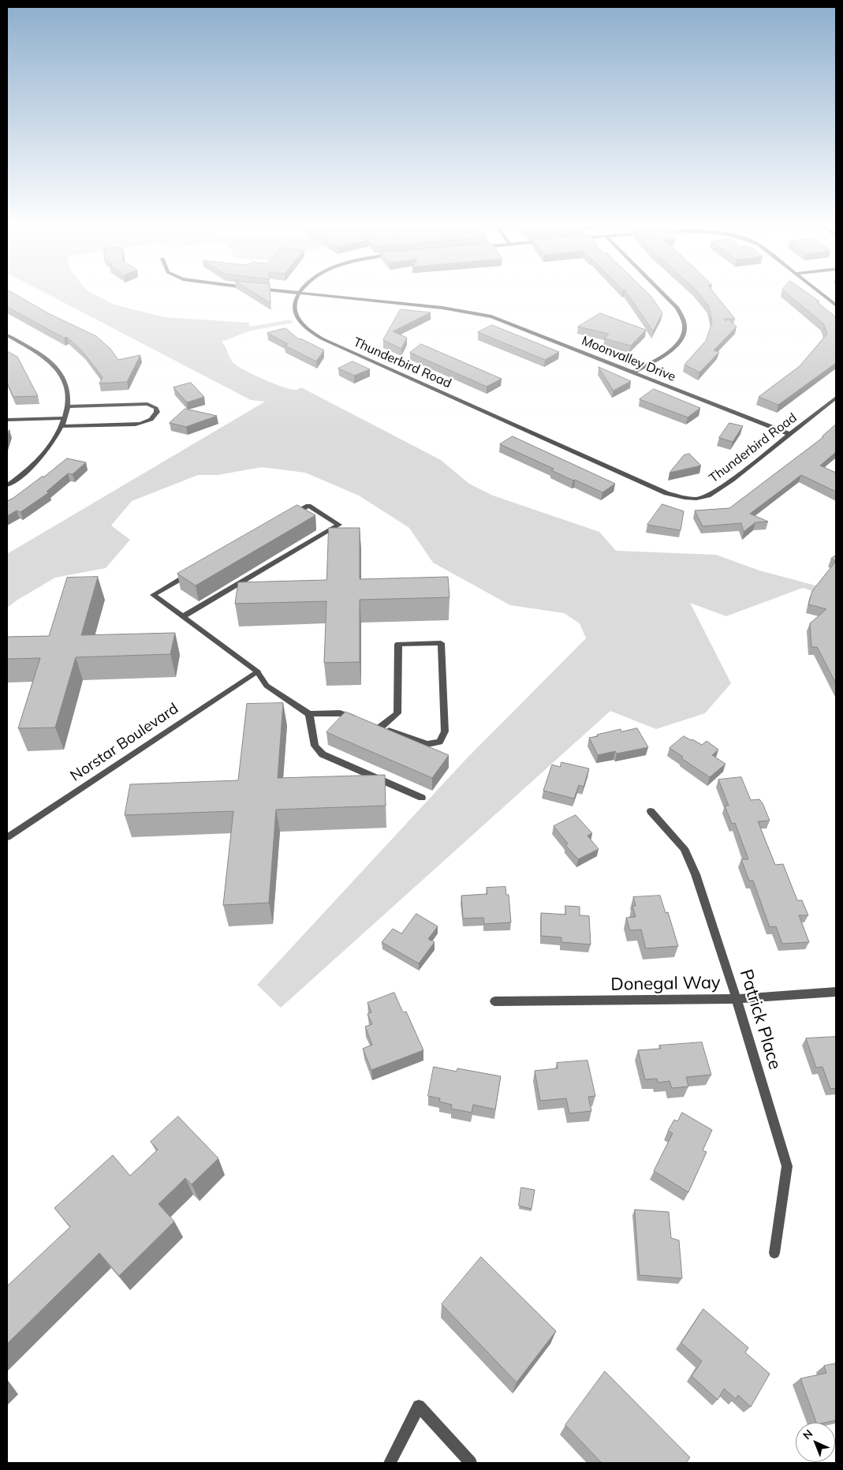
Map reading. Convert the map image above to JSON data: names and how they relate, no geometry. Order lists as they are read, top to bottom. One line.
{"streets":{"street":["Moonvalley Drive","Thunderbird Road","Norstar Boulevard","Donegal Way","Patrick Place"]},"crossings":[["Moonvalley Drive","Thunderbird Road"],["Donegal Way","Patrick Place"]],"north":"top left"}
